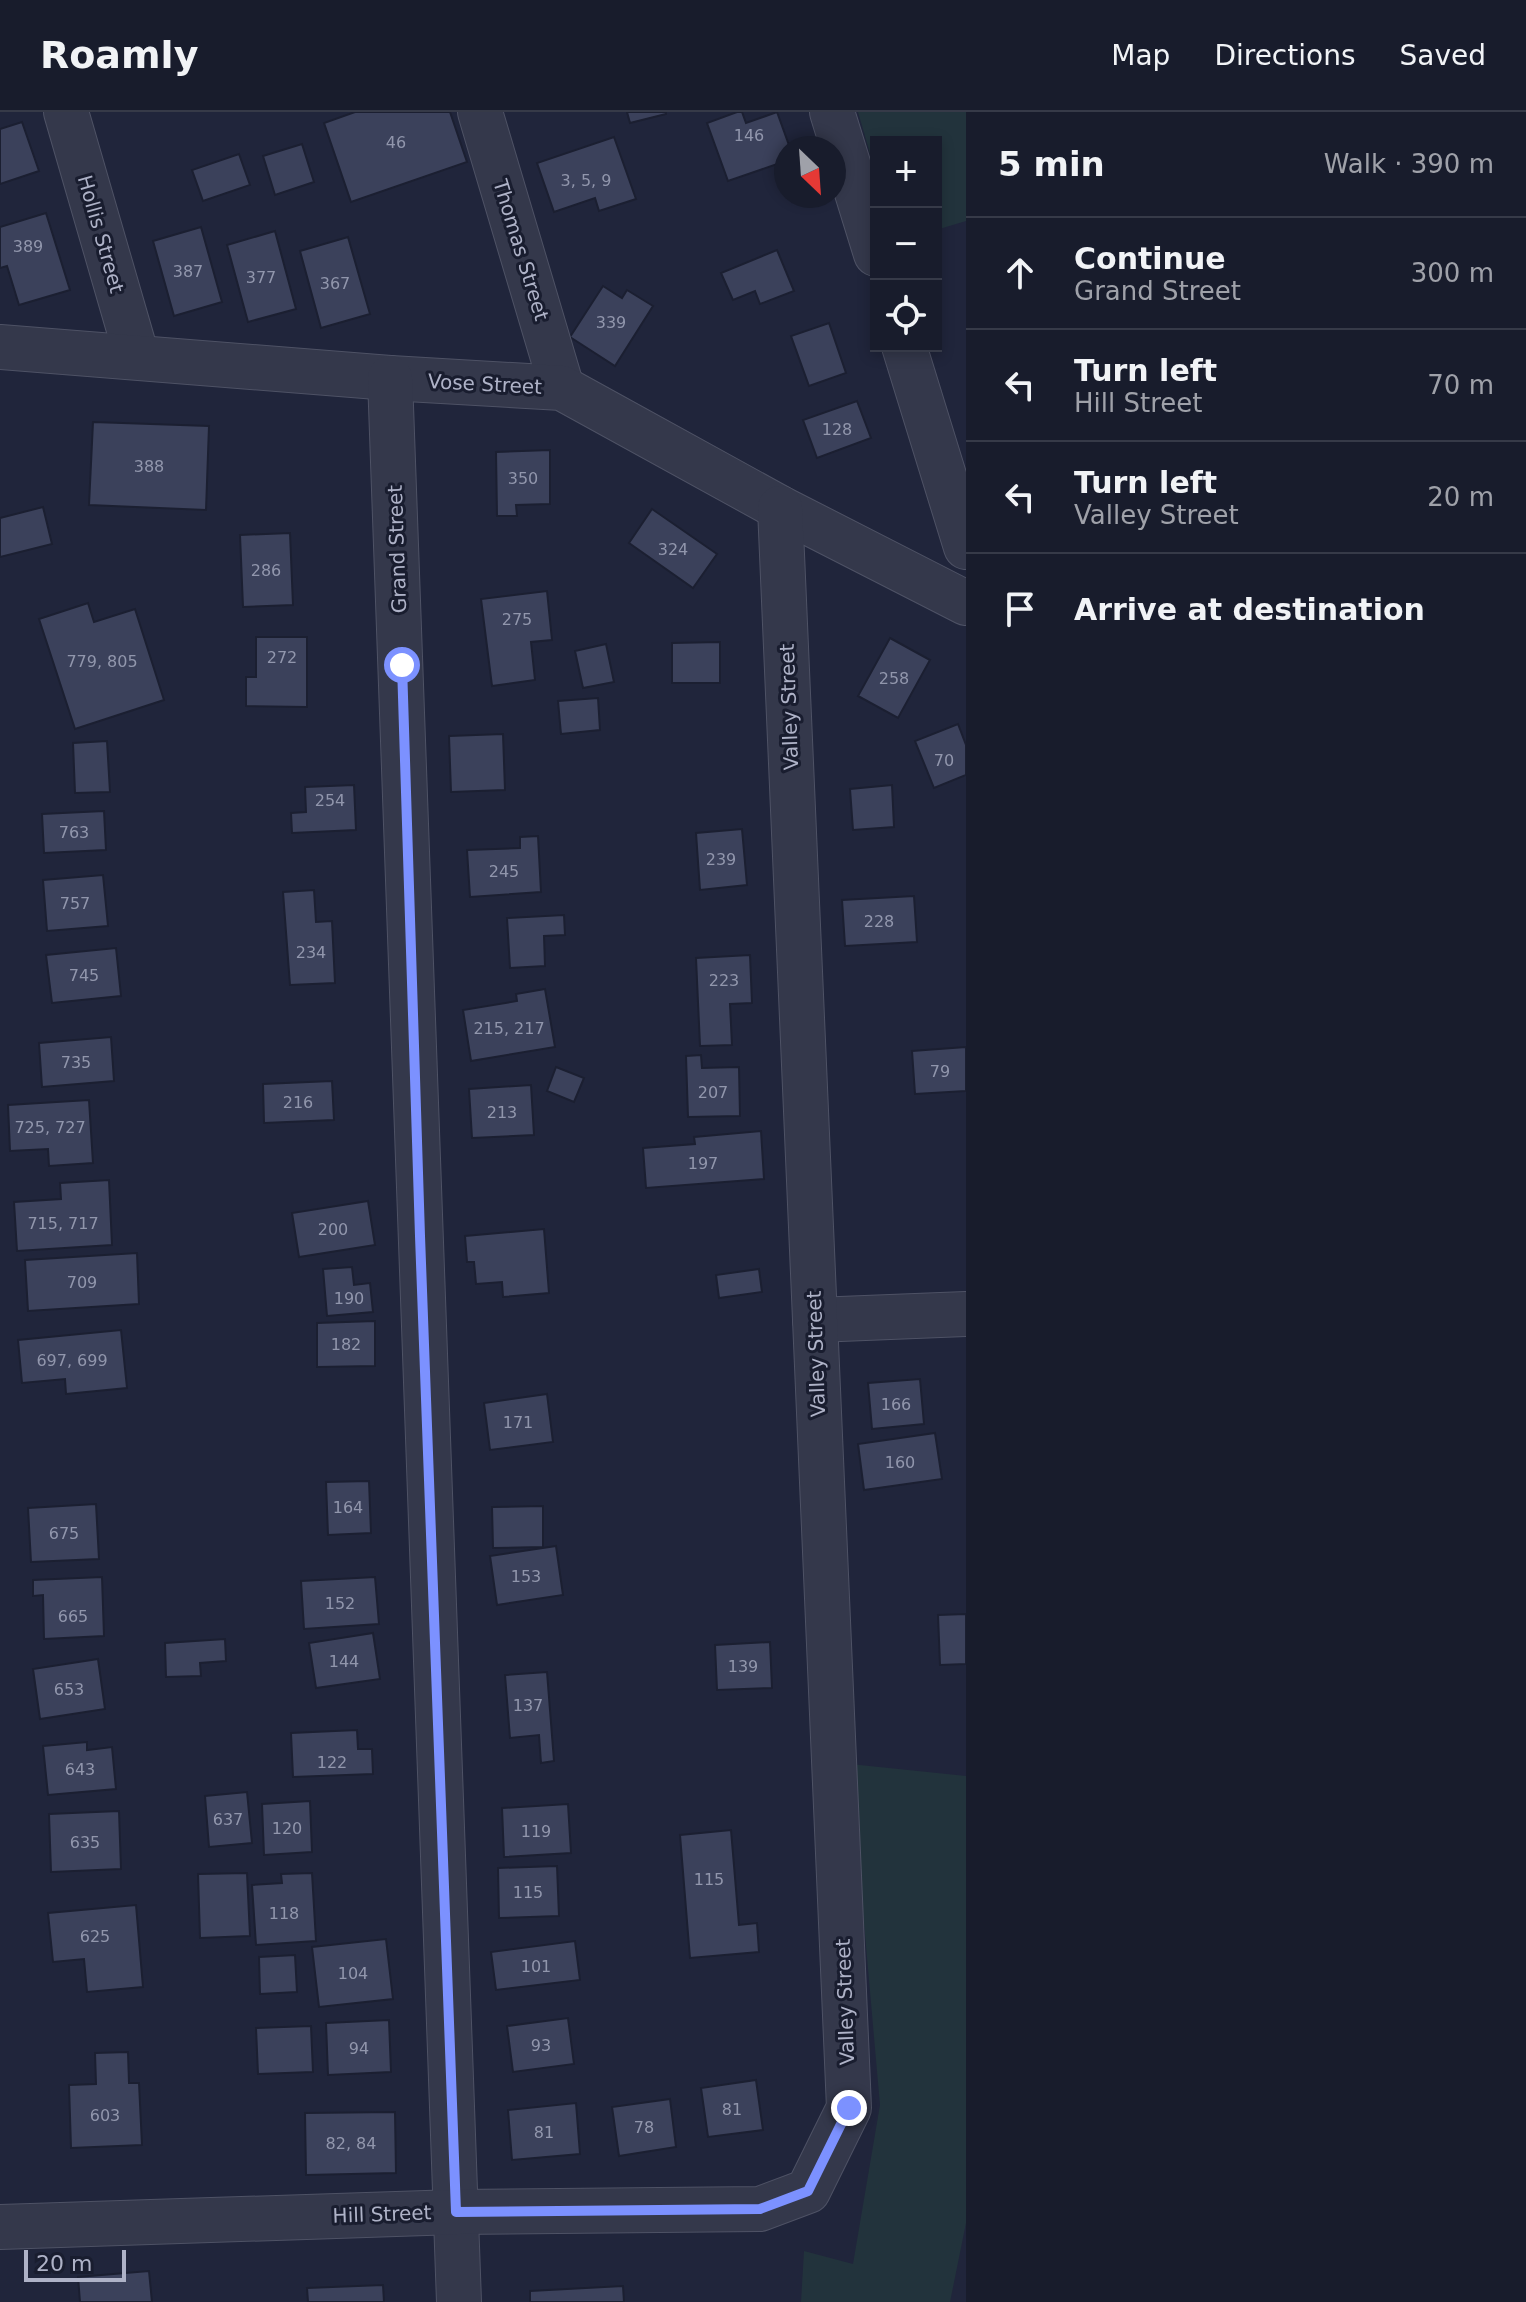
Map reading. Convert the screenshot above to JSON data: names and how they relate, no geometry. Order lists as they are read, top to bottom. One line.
{"streets":{"street":["Hollis Street","Thomas Street","Vose Street","Grand Street","Valley Street","Hill Street"]},"crossings":[["Hollis Street","Vose Street"],["Thomas Street","Vose Street"],["Vose Street","Grand Street"],["Vose Street","Valley Street"],["Grand Street","Hill Street"],["Valley Street","Hill Street"]],"house_numbers":["146","46","3, 5, 9","389","387","377","367","339","128","388","350","324","286","275","272","779, 805","258","70","254","763","239","245","757","228","234","745","223","215, 217","735","79","207","216","213","725, 727","197","715, 717","200","709","190","182","697, 699","166","171","160","164","675","153","152","665","144","139","653","137","122","643","637","120","119","635","115","115","118","625","101","104","93","94","81","603","78","81","82, 84"],"scale_bar":"20 m","north":"bottom right","page":{"header":"Roamly","nav":["Map","Directions","Saved"],"heading":["5 min","Walk · 390 m"],"map_buttons":["+","−"],"list":[["Continue","Grand Street","300 m"],["Turn left","Hill Street","70 m"],["Turn left","Valley Street","20 m"],"Arrive at destination"],"scale":"20 m"}}
